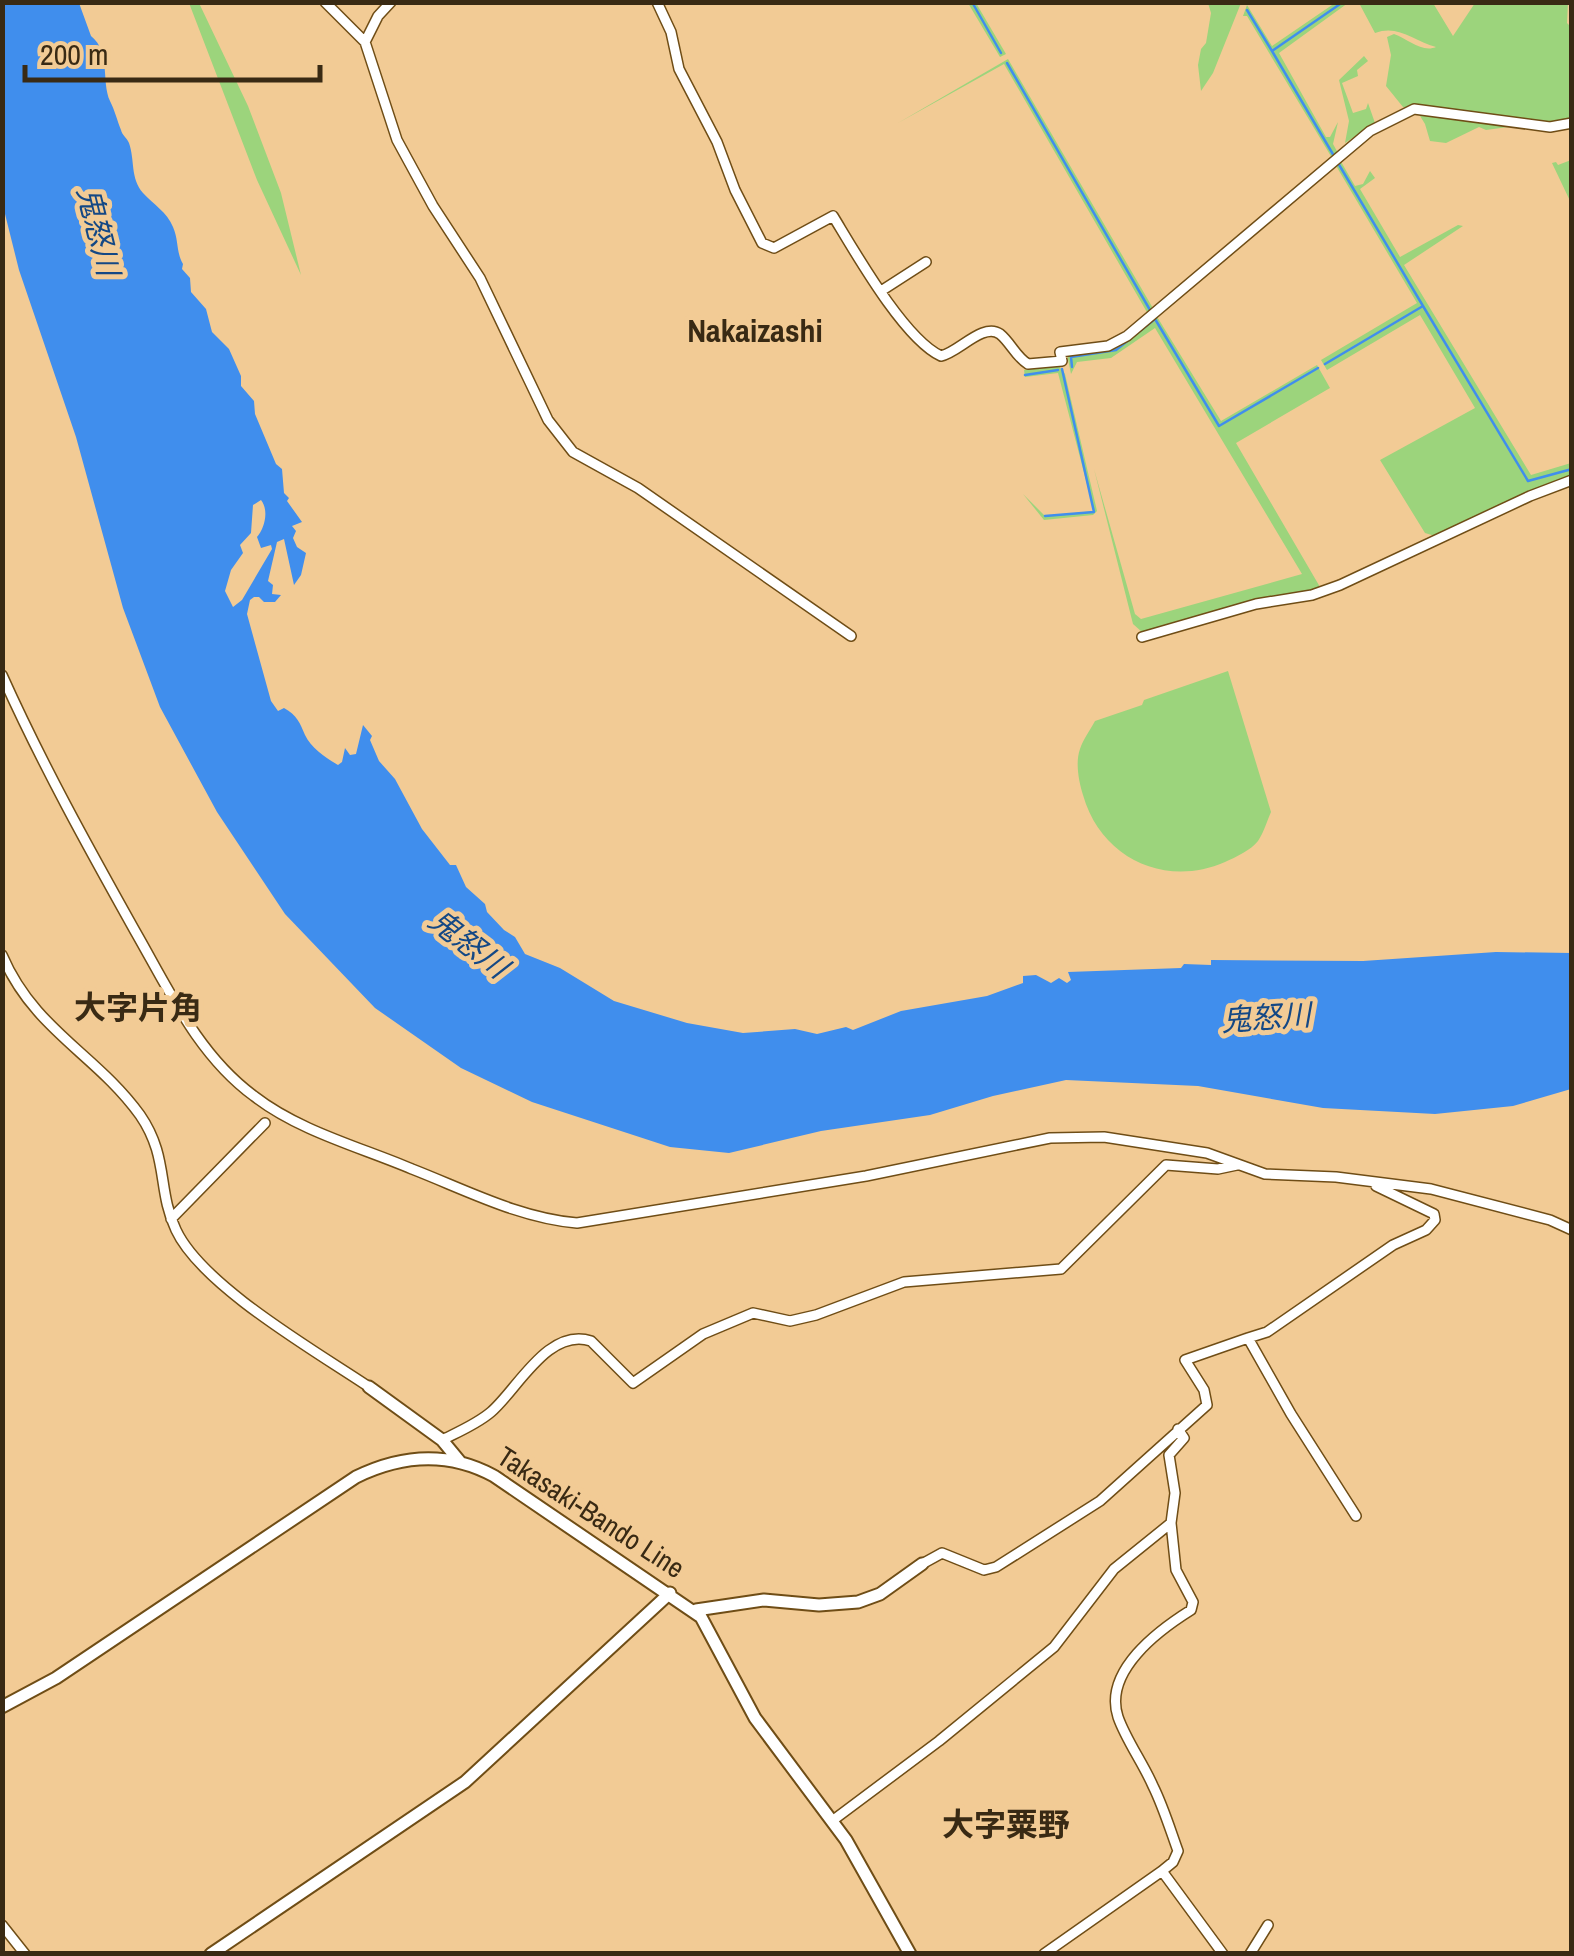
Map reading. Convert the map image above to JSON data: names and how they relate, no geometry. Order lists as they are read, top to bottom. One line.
{"streets":{"main road":["Takasaki-Bando Line"]},"districts":["Nakaizashi","大字片角","大字粟野"],"water":["鬼怒川"],"scale_bar":"200 m"}
